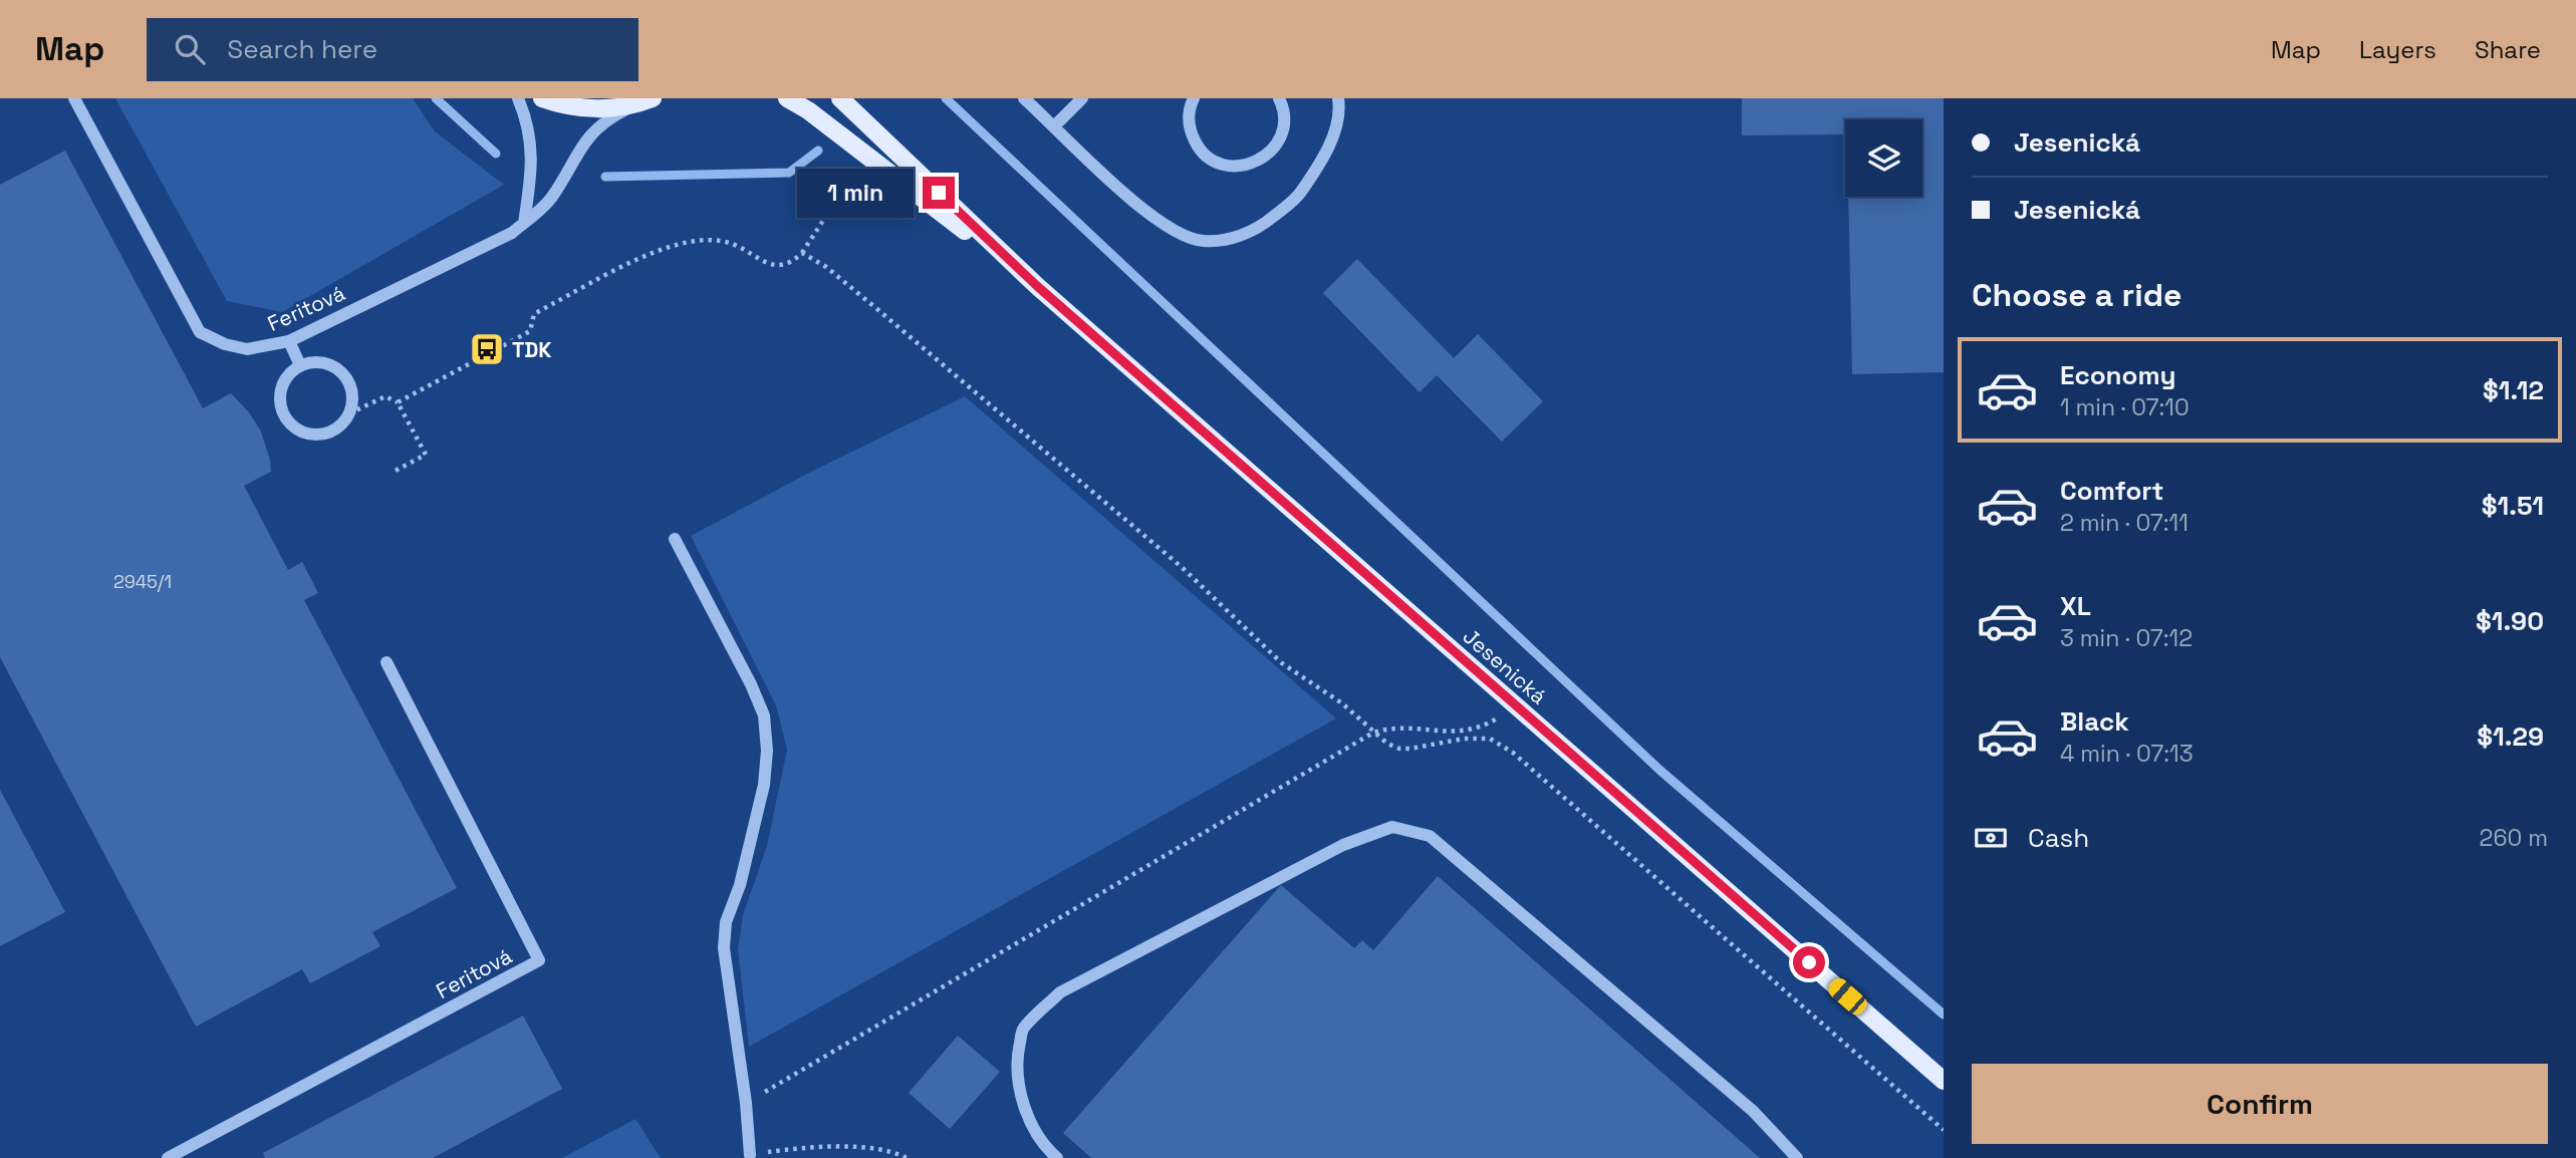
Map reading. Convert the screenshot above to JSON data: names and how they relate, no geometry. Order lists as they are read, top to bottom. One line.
{"streets":{"main road":["Jesenická"],"lane":["Feritová"]},"places":{"bus stop":["TDK"]},"house_numbers":["2945/1"],"page":{"header":"Map","search":"Search here","nav":["Map","Layers","Share"],"banner":["Jesenická","Jesenická"],"bubble":"1 min","heading":"Choose a ride","list":[{"name":"Economy","note":"1 min · 07:10","value":"$1.12"},{"name":"Comfort","note":"2 min · 07:11","value":"$1.51"},{"name":"XL","note":"3 min · 07:12","value":"$1.90"},{"name":"Black","note":"4 min · 07:13","value":"$1.29"}],"pay":["Cash","260 m"],"buttons":"Confirm"}}
